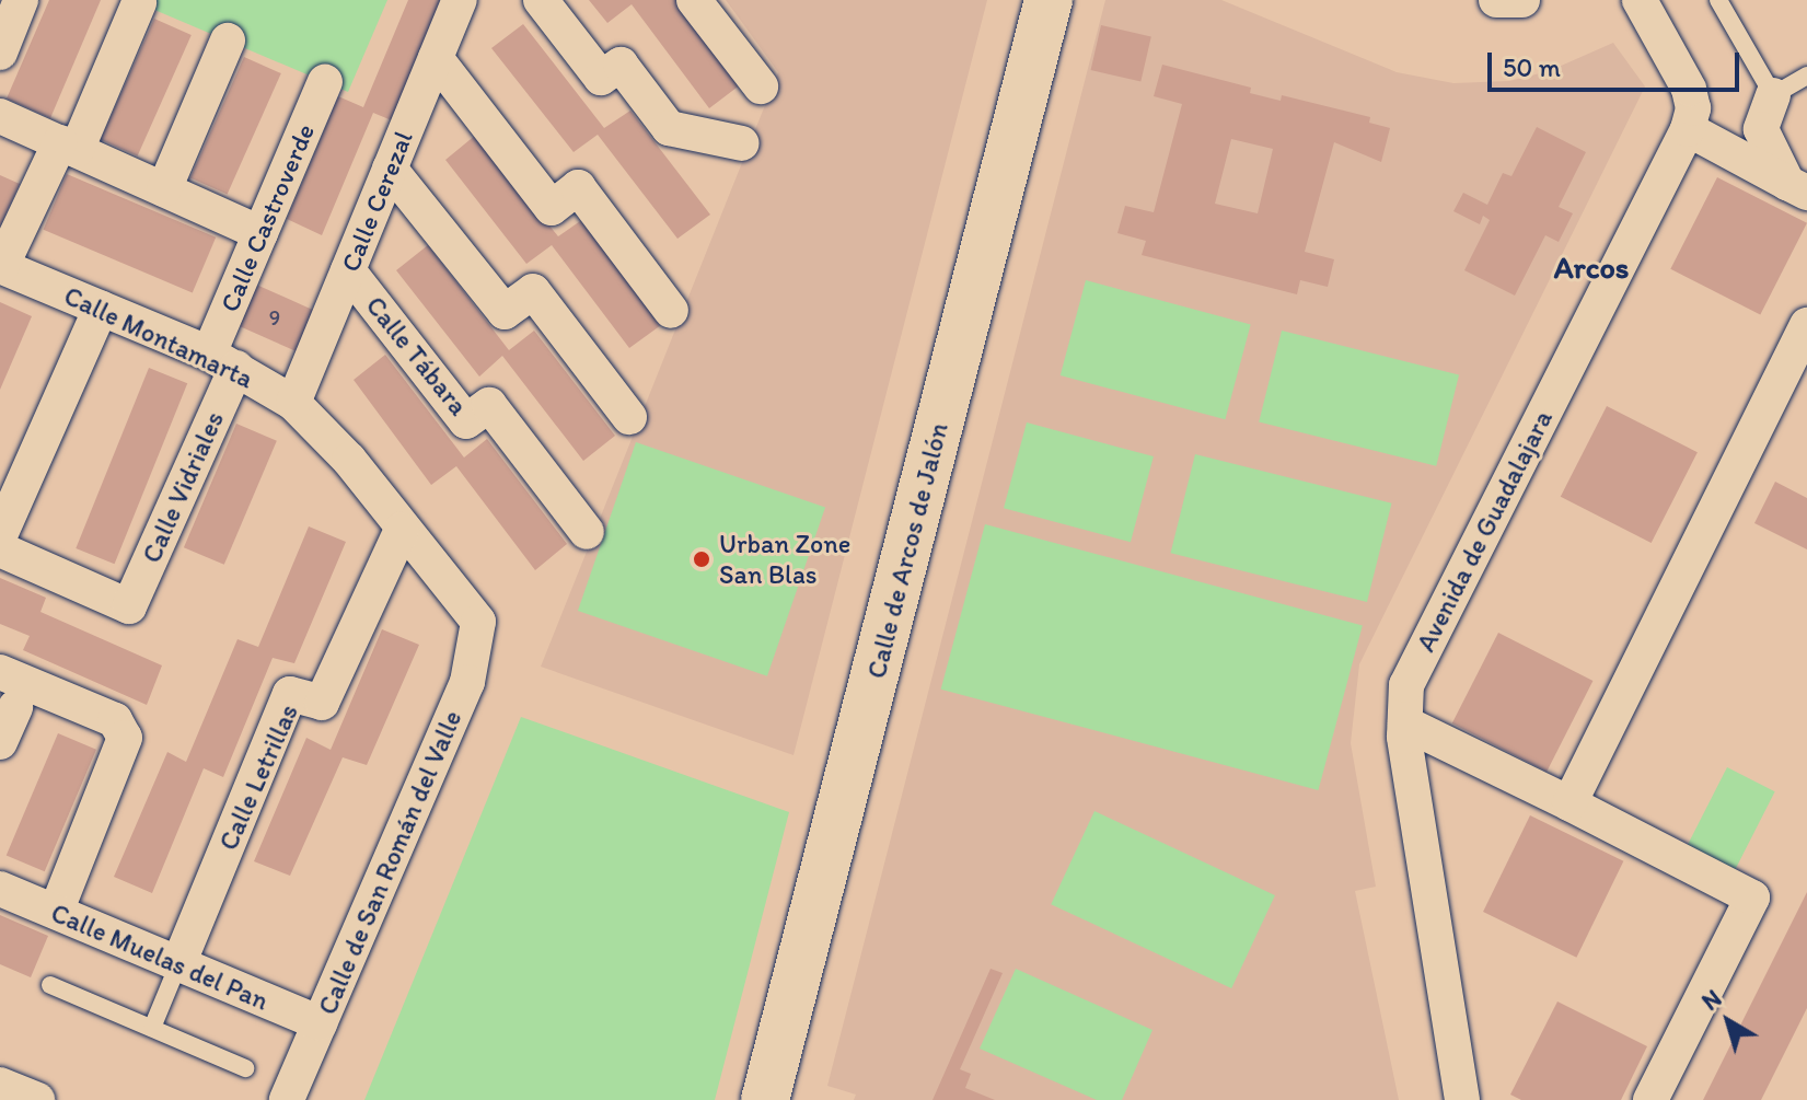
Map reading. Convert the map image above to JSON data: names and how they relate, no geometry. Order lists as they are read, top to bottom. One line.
{"streets":{"street":["Calle Cerezal","Calle Castroverde","Calle Montamarta","Calle Tábara","Calle Vidriales","Avenida de Guadalajara","Calle de Arcos de Jalón","Calle Letrillas","Calle de San Román del Valle","Calle Muelas del Pan"]},"crossings":[["Calle Cerezal","Calle Montamarta"],["Calle Cerezal","Calle Tábara"],["Calle Castroverde","Calle Montamarta"],["Calle Castroverde","Calle Vidriales"],["Calle Montamarta","Calle Vidriales"],["Calle Montamarta","Calle Letrillas"],["Calle Montamarta","Calle de San Román del Valle"],["Calle Letrillas","Calle Muelas del Pan"],["Calle de San Román del Valle","Calle Muelas del Pan"]],"districts":["Arcos"],"places":["Urban Zone San Blas"],"house_numbers":["9"],"scale_bar":"50 m","north":"top left"}
